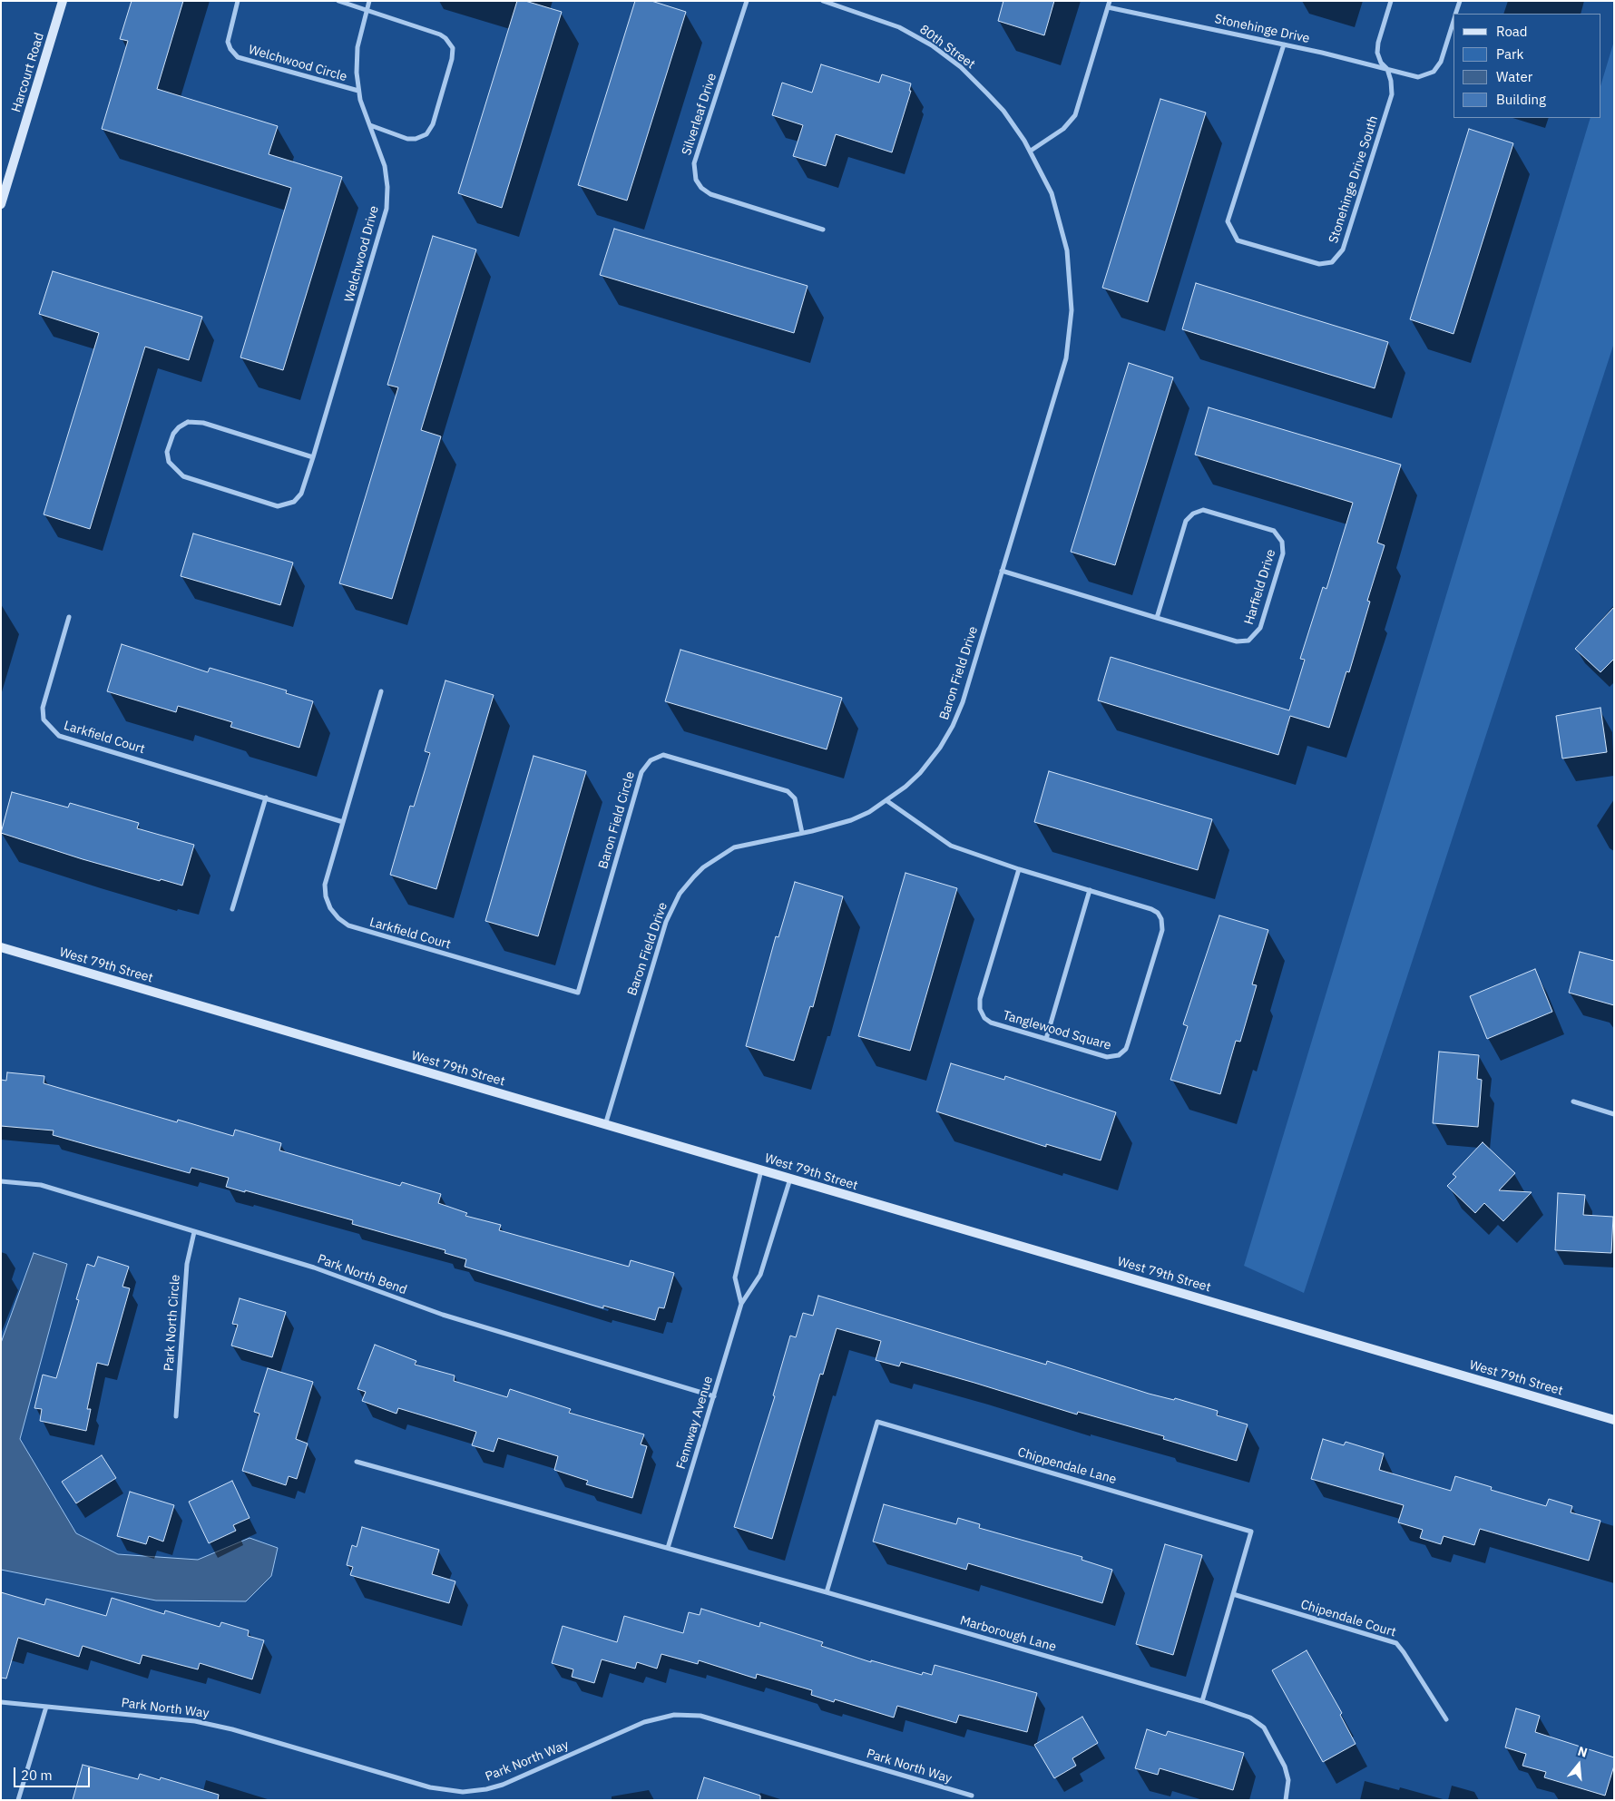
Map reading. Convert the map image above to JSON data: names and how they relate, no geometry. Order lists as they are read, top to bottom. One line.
{"streets":{"main road":["Harcourt Road","West 79th Street"],"street":["Stonehinge Drive","80th Street","Welchwood Circle","Silverleaf Drive","Stonehinge Drive South","Welchwood Drive","Harfield Drive","Baron Field Drive","Larkfield Court","Baron Field Circle","Tanglewood Square","Park North Bend","Park North Circle","Fennway Avenue","Chippendale Lane","Chipendale Court","Marborough Lane","Park North Way"]},"crossings":[["Stonehinge Drive","Stonehinge Drive South"],["80th Street","Baron Field Drive"],["Welchwood Circle","Welchwood Drive"],["Harfield Drive","Baron Field Drive"],["Baron Field Drive","Baron Field Circle"],["Baron Field Drive","West 79th Street"],["Baron Field Drive","Tanglewood Square"],["Larkfield Court","Baron Field Circle"],["West 79th Street","Fennway Avenue"],["Park North Bend","Park North Circle"],["Park North Bend","Fennway Avenue"],["Fennway Avenue","Marborough Lane"],["Chippendale Lane","Chipendale Court"],["Chippendale Lane","Marborough Lane"]],"legend":["Road","Park","Water","Building"],"scale_bar":"20 m","north":"top"}
